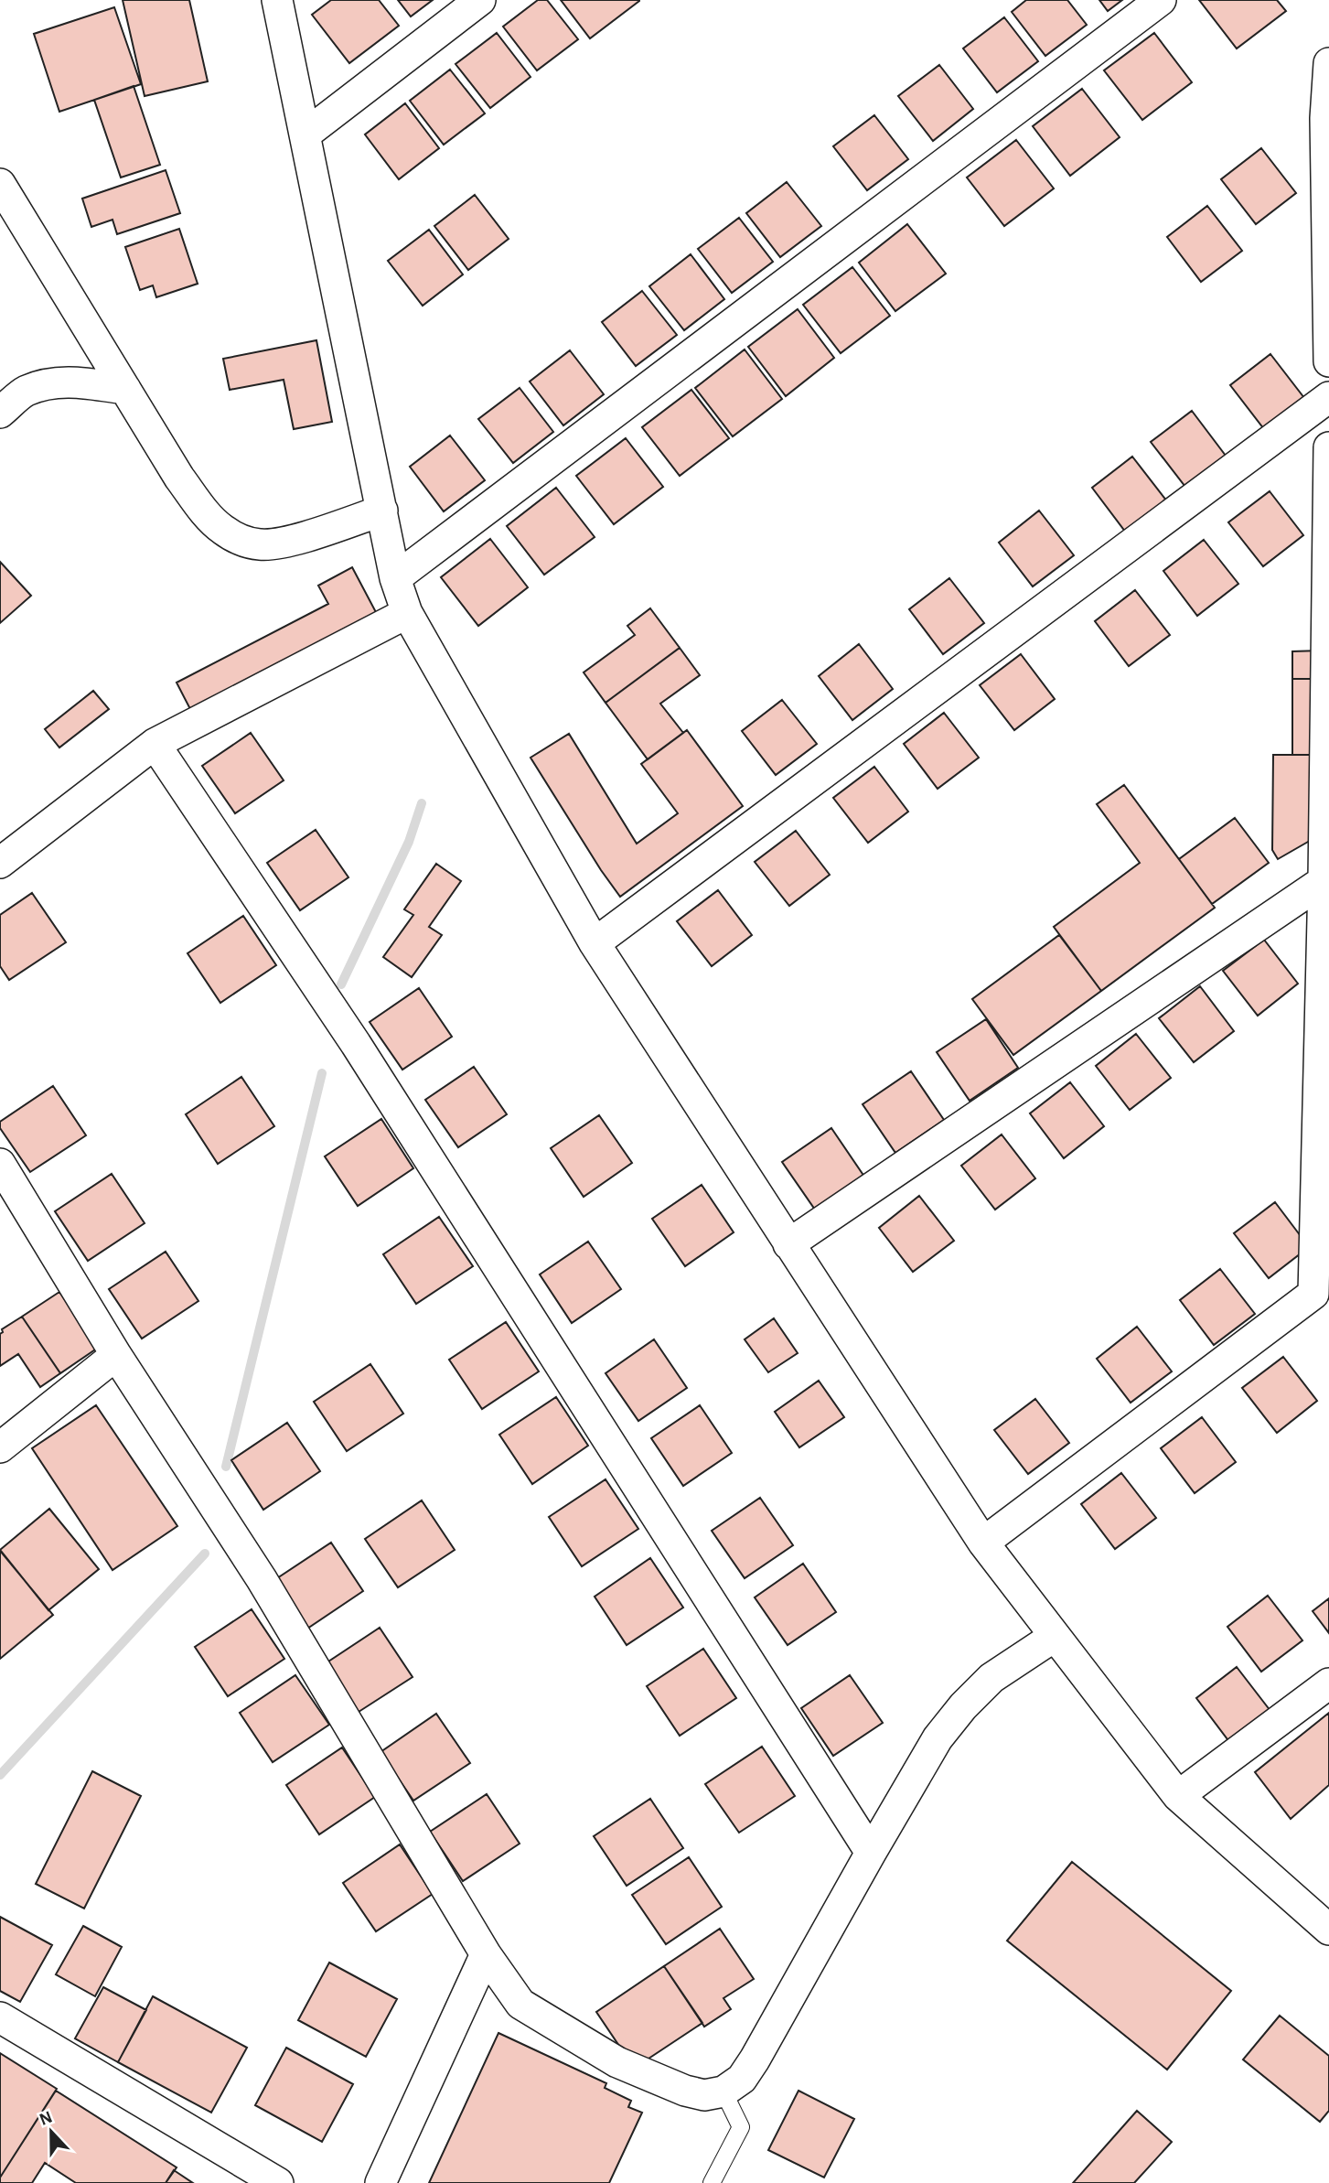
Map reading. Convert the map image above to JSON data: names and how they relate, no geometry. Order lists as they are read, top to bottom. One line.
{"north":"top"}
